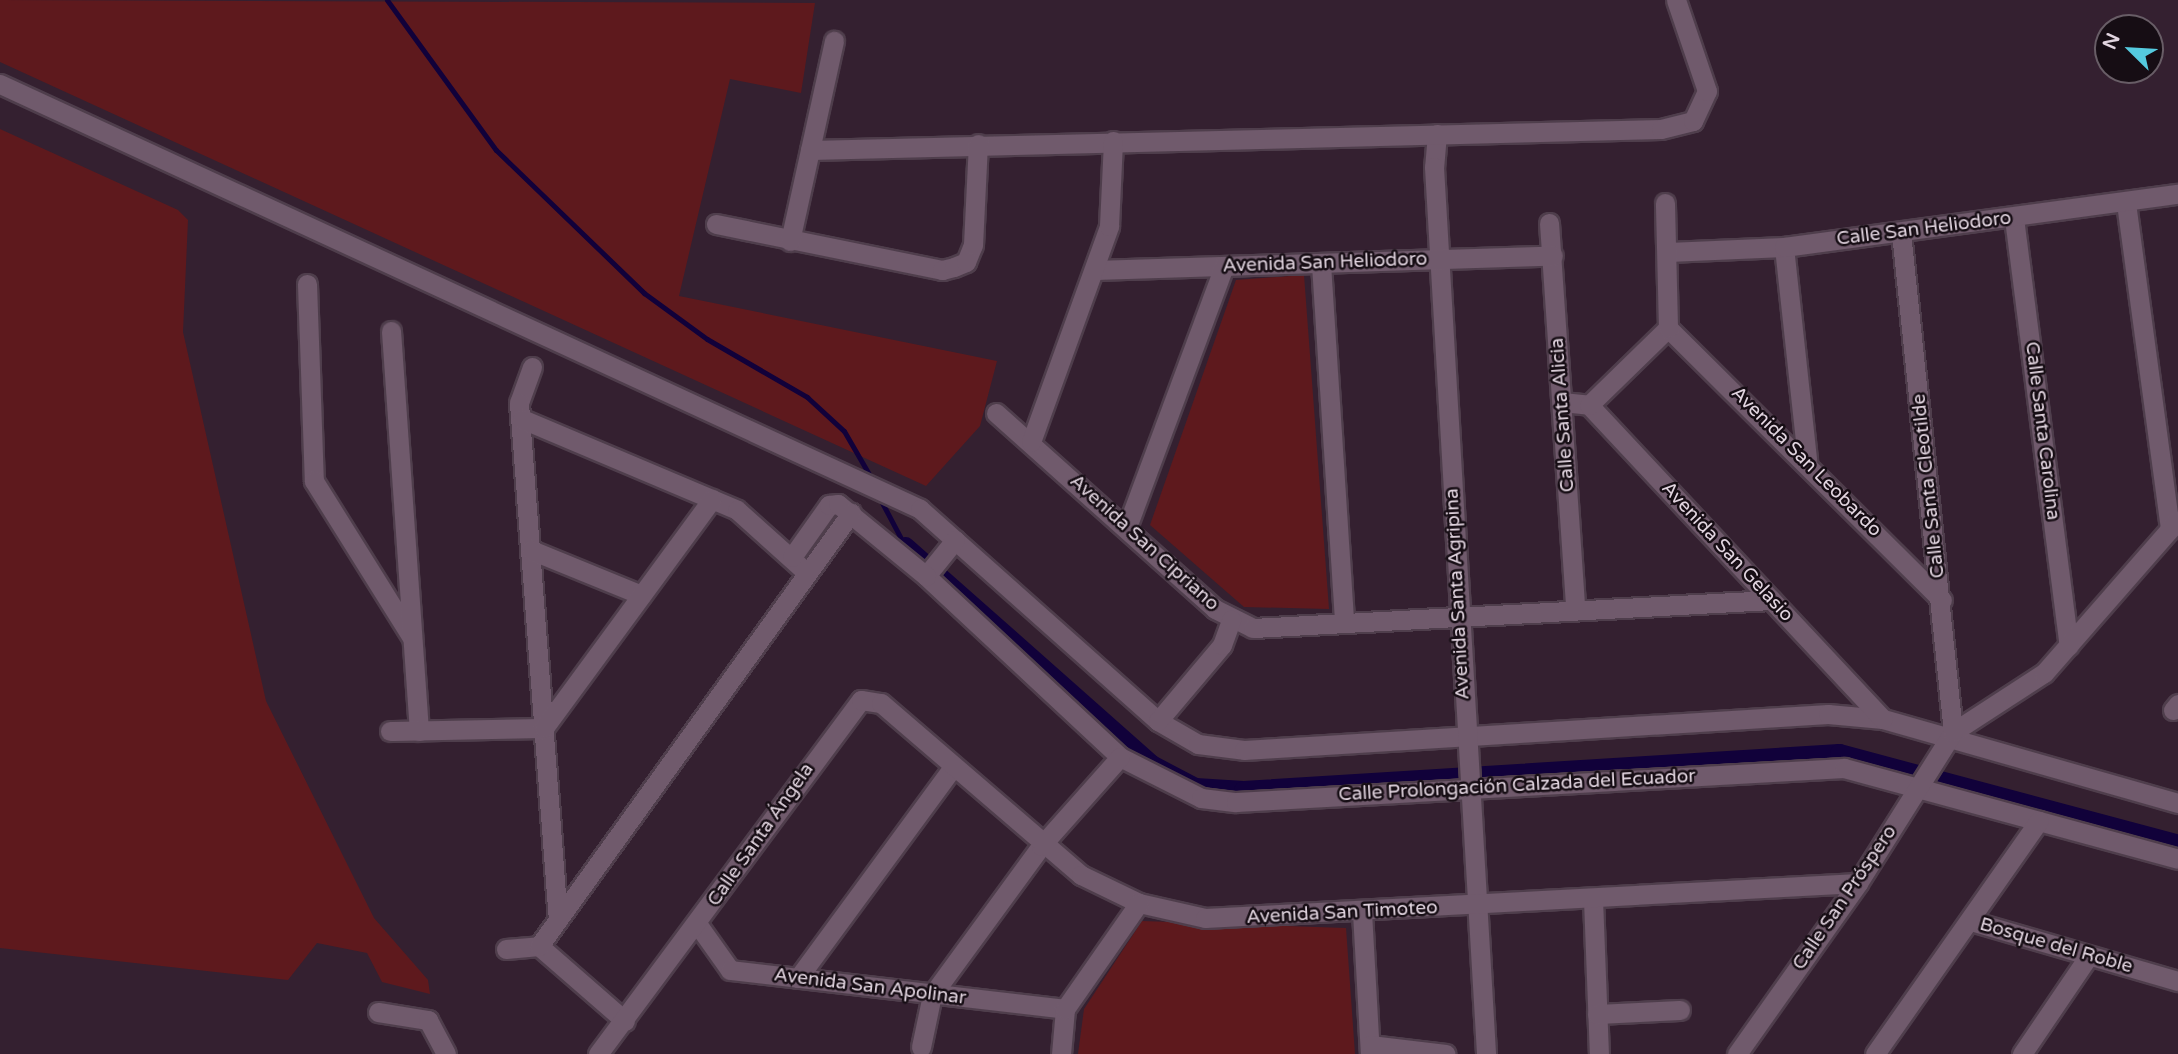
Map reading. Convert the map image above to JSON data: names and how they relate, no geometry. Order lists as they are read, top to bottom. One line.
{"streets":{"street":["Calle San Heliodoro","Avenida San Heliodoro","Calle Santa Alicia","Calle Santa Carolina","Avenida San Leobardo","Calle Santa Cleotilde","Avenida San Cipriano","Avenida San Gelasio","Avenida Santa Agripina","Calle Prolongación Calzada del Ecuador","Calle Santa Ángela","Calle San Próspero","Avenida San Timoteo","Bosque del Roble","Avenida San Apolinar"]},"crossings":[["Calle San Heliodoro","Calle Santa Carolina"],["Calle San Heliodoro","Calle Santa Cleotilde"],["Avenida San Heliodoro","Calle Santa Alicia"],["Avenida San Heliodoro","Avenida Santa Agripina"],["Calle Santa Alicia","Avenida San Cipriano"],["Avenida San Leobardo","Calle Santa Cleotilde"],["Calle Santa Cleotilde","Calle San Próspero"],["Avenida San Cipriano","Avenida San Gelasio"],["Avenida San Cipriano","Avenida Santa Agripina"],["Avenida Santa Agripina","Calle Prolongación Calzada del Ecuador"],["Avenida Santa Agripina","Avenida San Timoteo"],["Calle Prolongación Calzada del Ecuador","Calle San Próspero"],["Calle Santa Ángela","Avenida San Timoteo"],["Calle Santa Ángela","Avenida San Apolinar"],["Calle San Próspero","Avenida San Timoteo"]],"north":"top left"}
